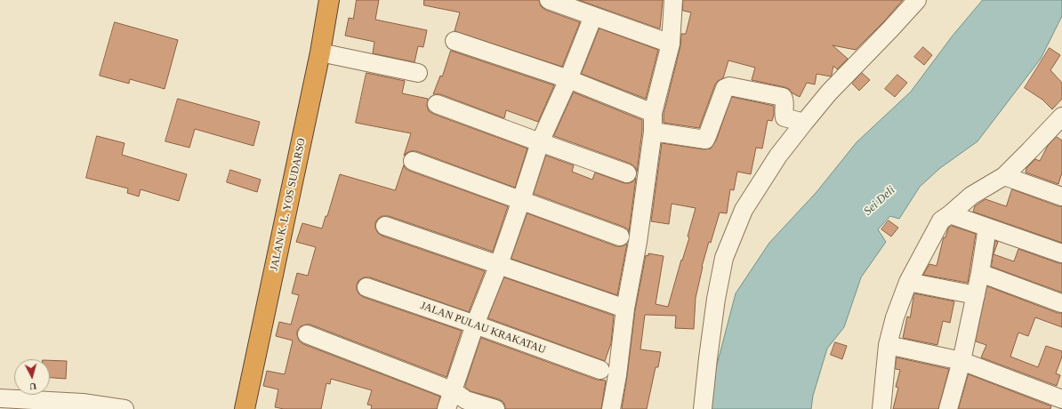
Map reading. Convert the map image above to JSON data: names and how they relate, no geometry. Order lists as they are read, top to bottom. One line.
{"streets":{"highway":["JALAN K. L. YOS SUDARSO"],"street":["JALAN PULAU KRAKATAU"]},"water":["Sei Deli"],"north":"bottom"}
